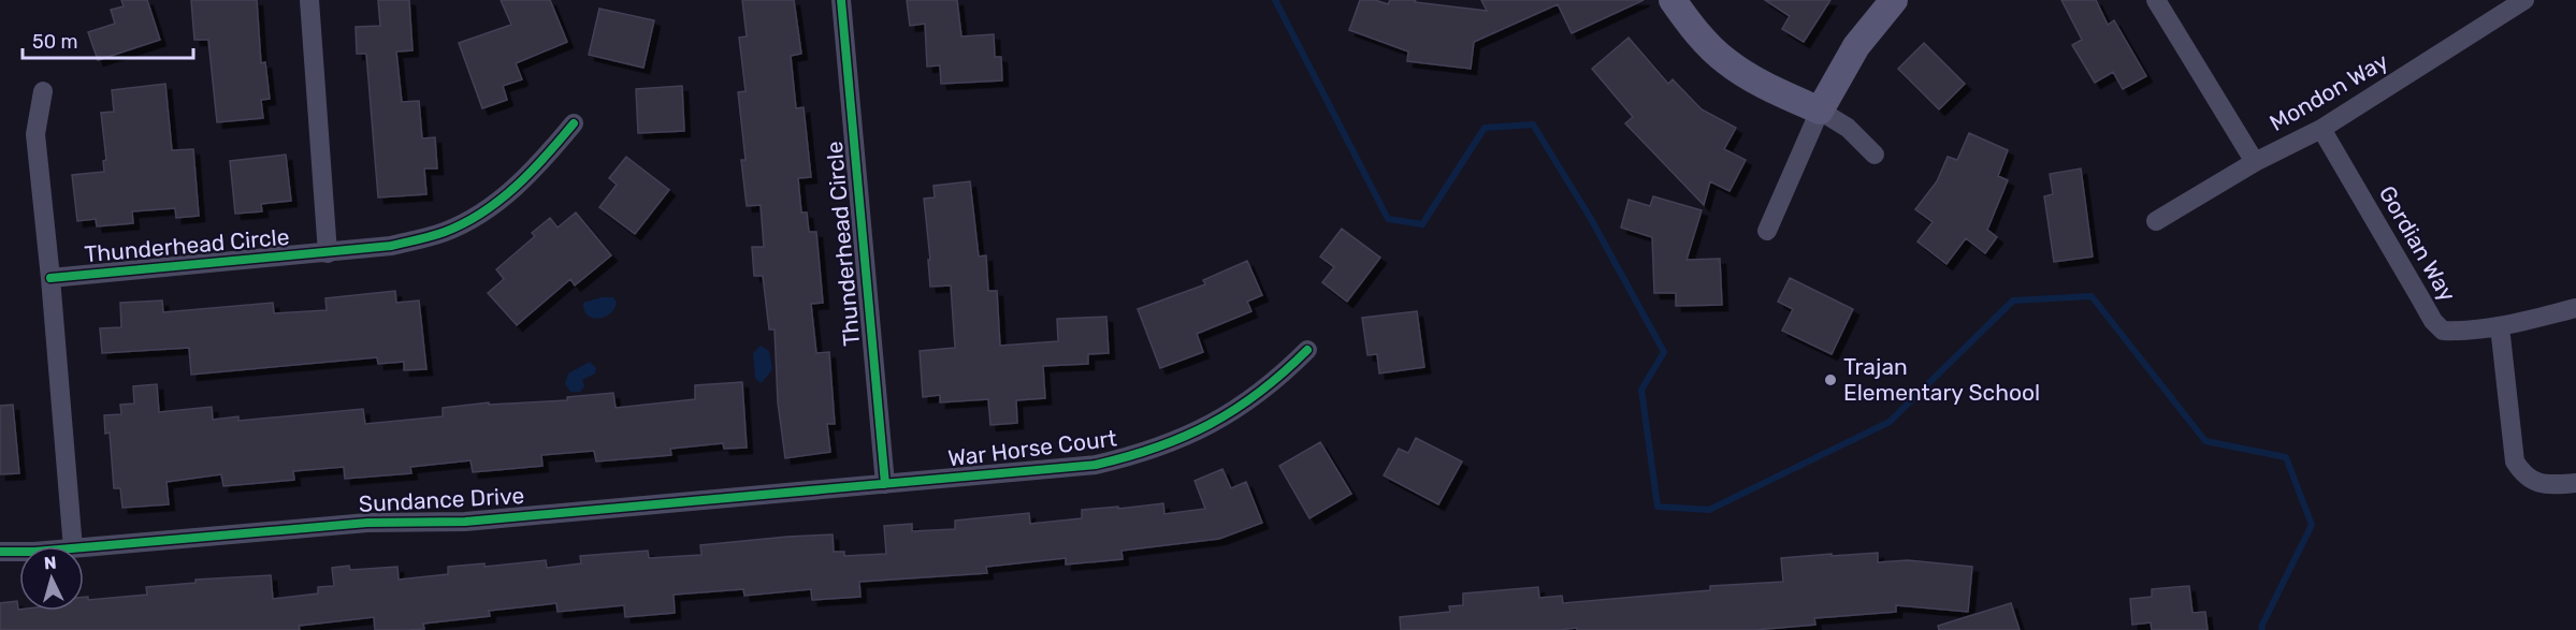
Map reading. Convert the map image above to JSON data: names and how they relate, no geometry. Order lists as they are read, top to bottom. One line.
{"streets":{"street":["Mondon Way","Thunderhead Circle","Gordian Way","War Horse Court","Sundance Drive"]},"crossings":[["Mondon Way","Gordian Way"],["Thunderhead Circle","War Horse Court"],["Thunderhead Circle","Sundance Drive"],["War Horse Court","Sundance Drive"]],"places":["Trajan Elementary School"],"scale_bar":"50 m","north":"top"}
